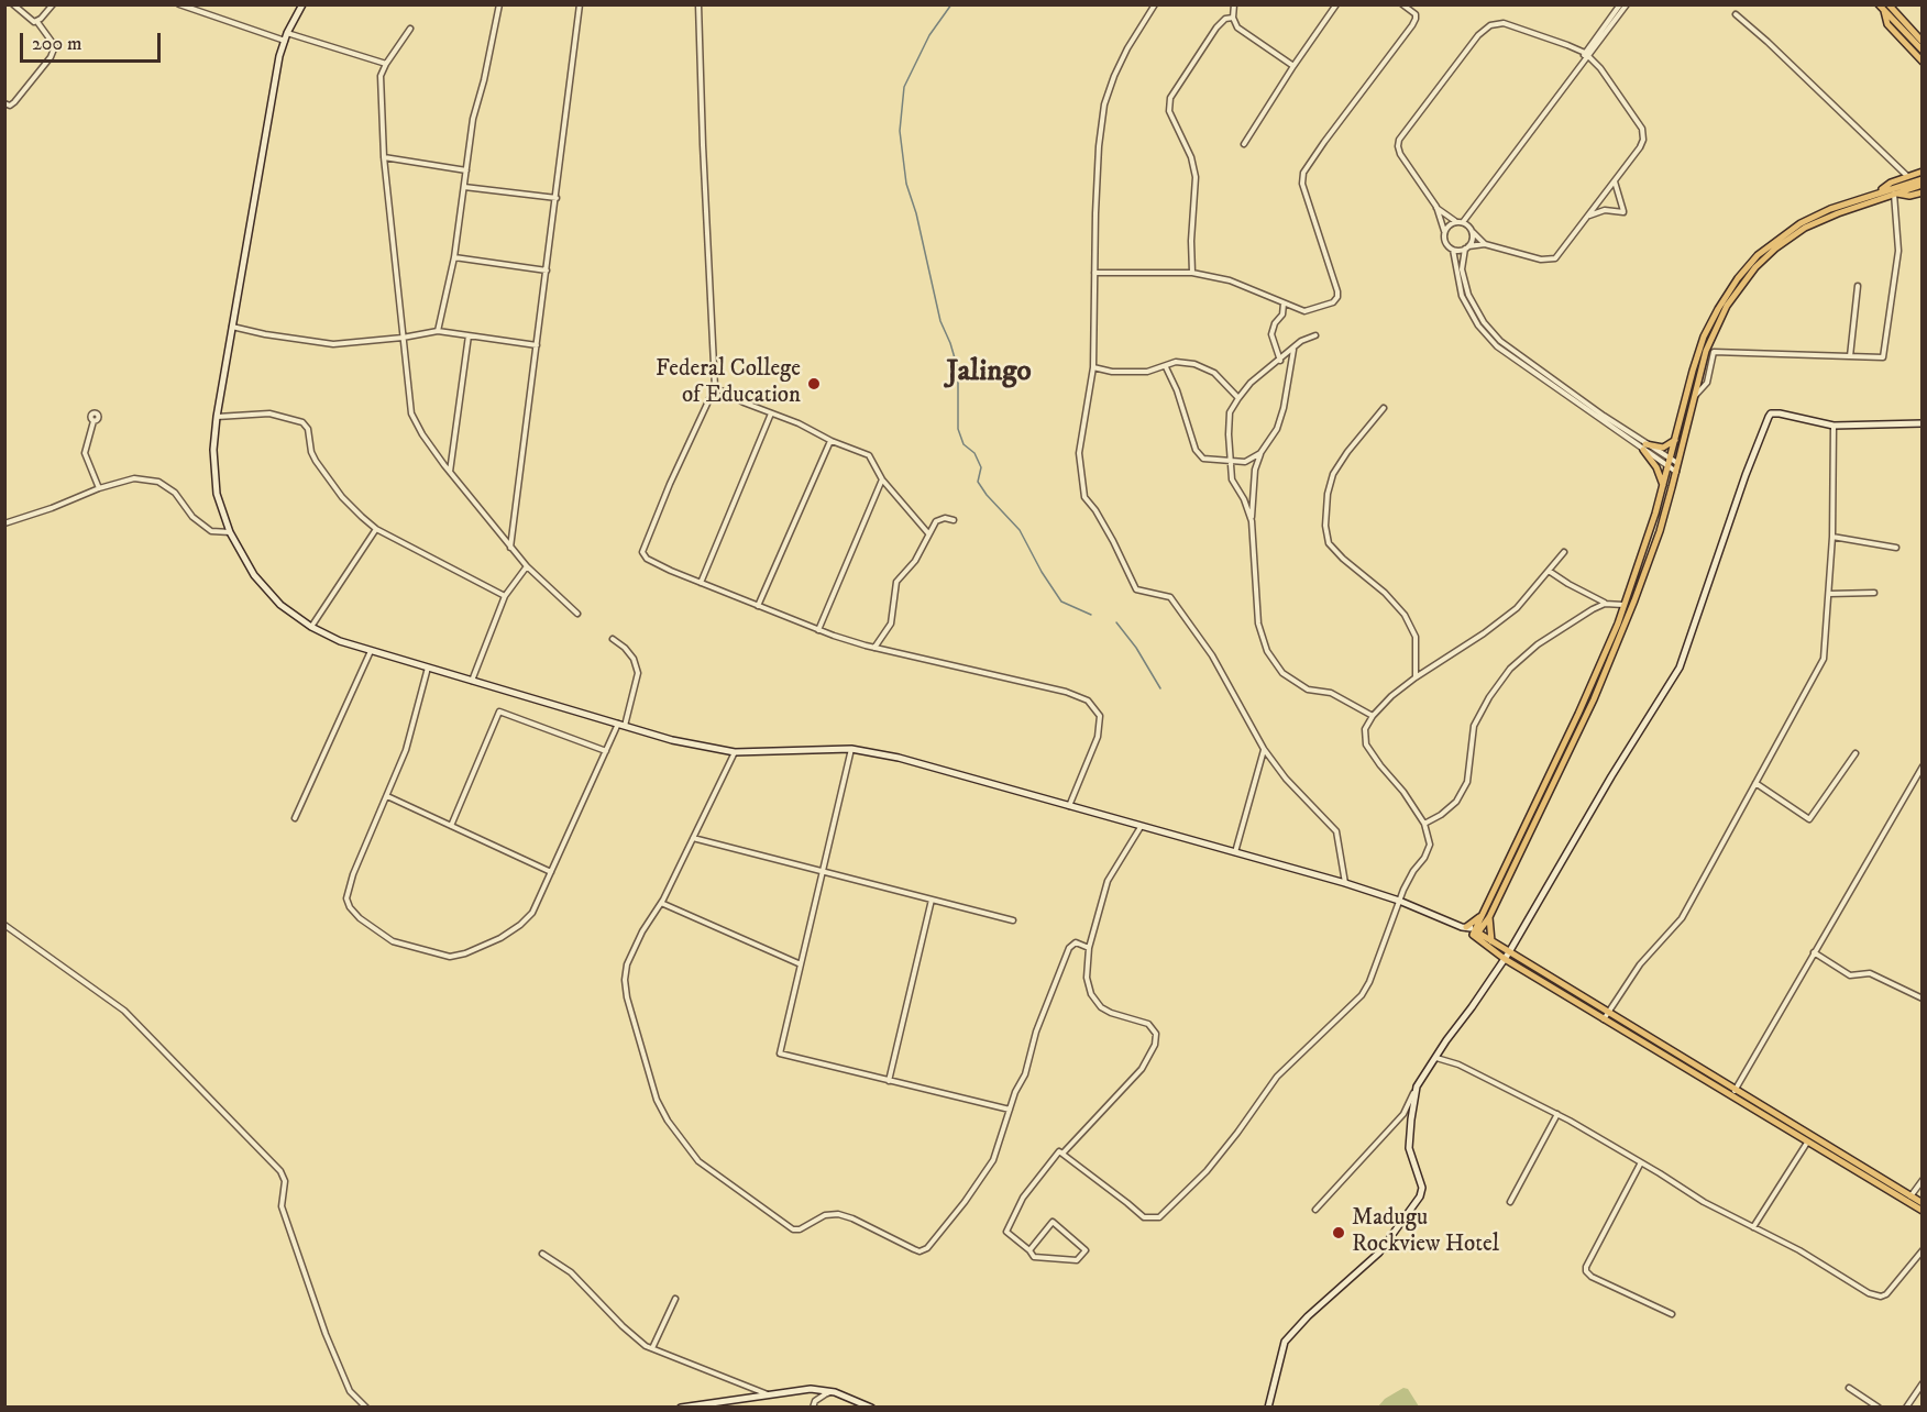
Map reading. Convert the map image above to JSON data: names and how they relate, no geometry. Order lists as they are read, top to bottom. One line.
{"districts":["Jalingo"],"places":["Federal College of Education","Madugu Rockview Hotel"],"scale_bar":"200 m"}
